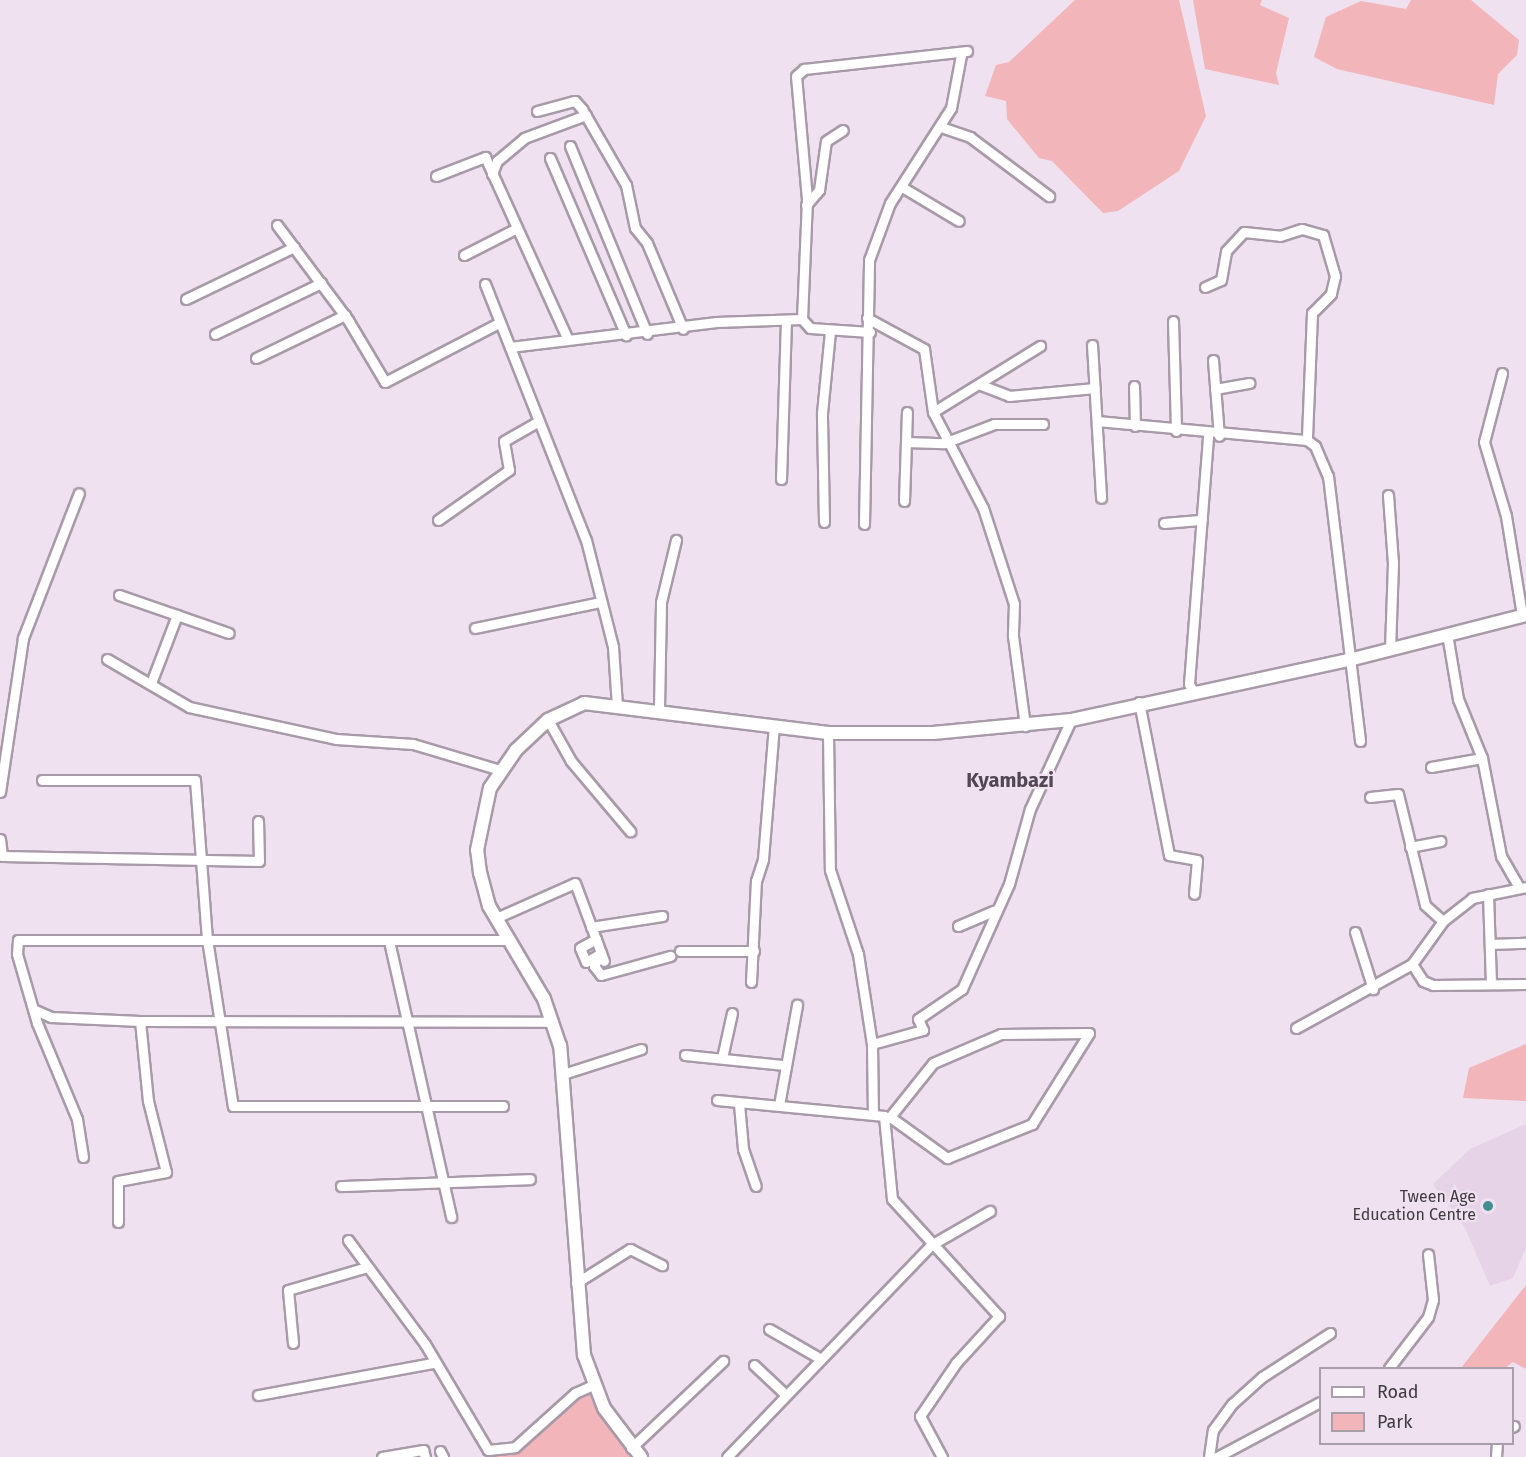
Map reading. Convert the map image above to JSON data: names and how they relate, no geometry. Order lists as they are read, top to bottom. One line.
{"districts":["Kyambazi"],"places":["Tween Age Education Centre"],"legend":["Road","Park"]}
